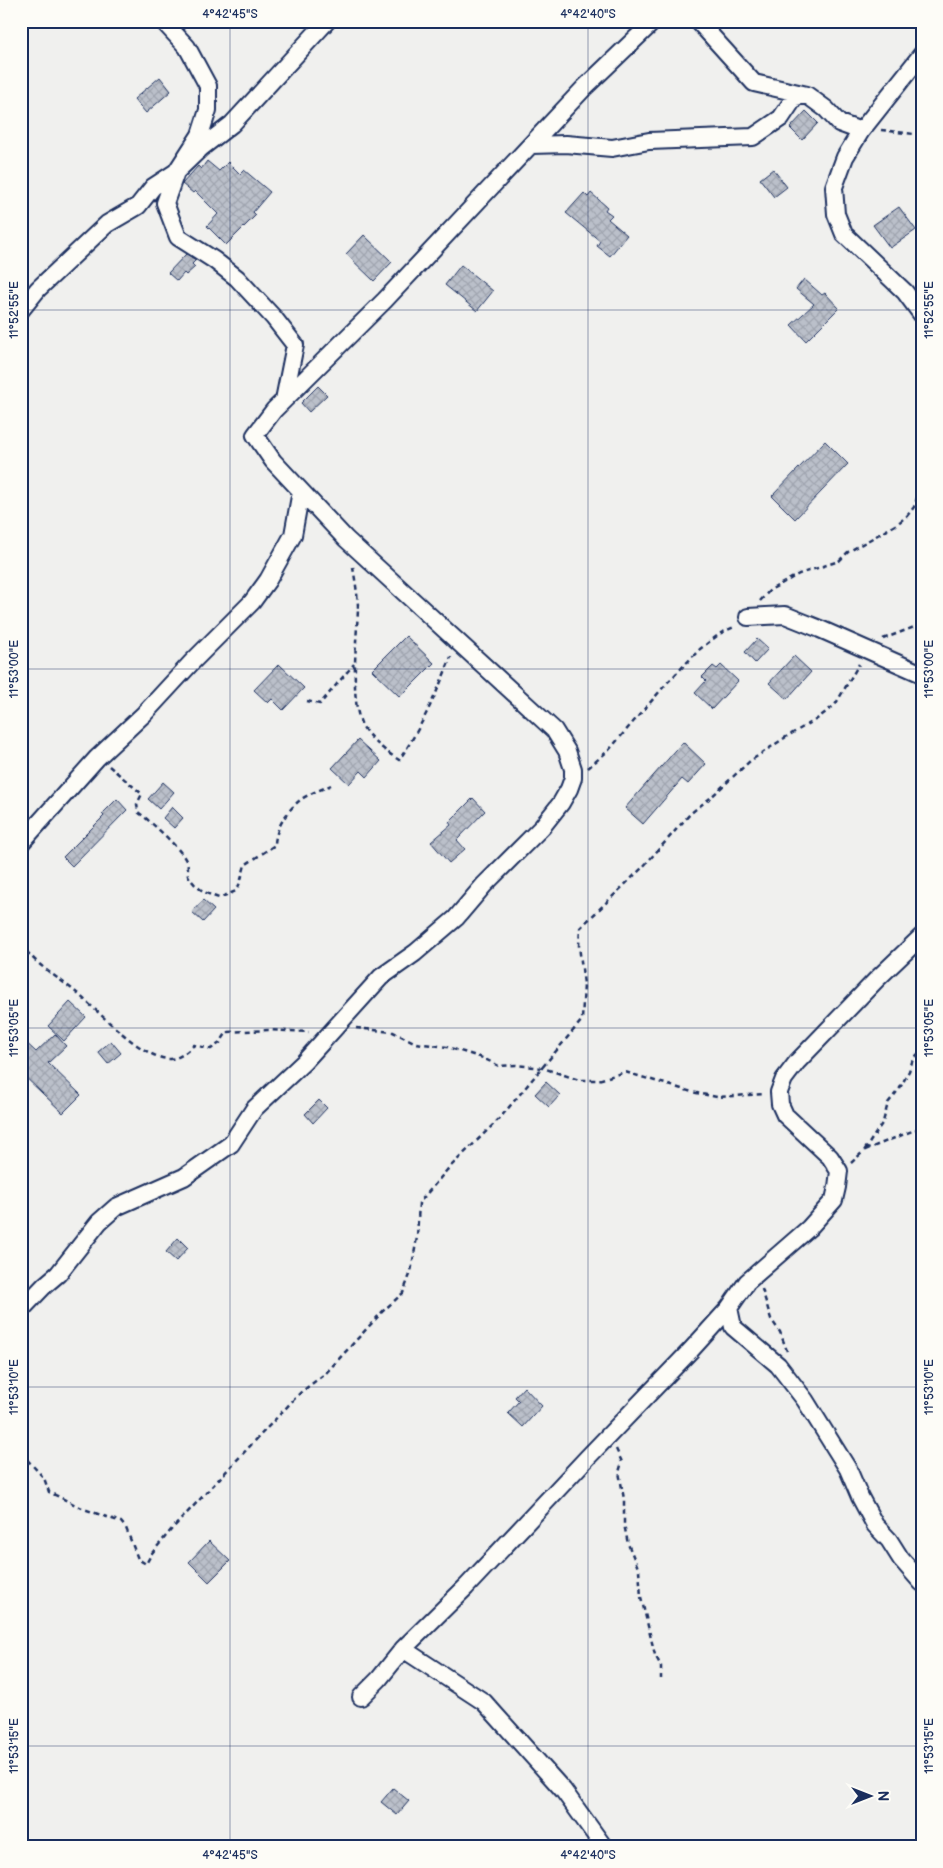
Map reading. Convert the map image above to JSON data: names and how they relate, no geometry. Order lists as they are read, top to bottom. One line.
{"north":"right","coordinates":["4°42'45\"S","4°42'40\"S","11°52'55\"E","11°53'00\"E","11°53'05\"E","11°53'10\"E","11°53'15\"E"]}
